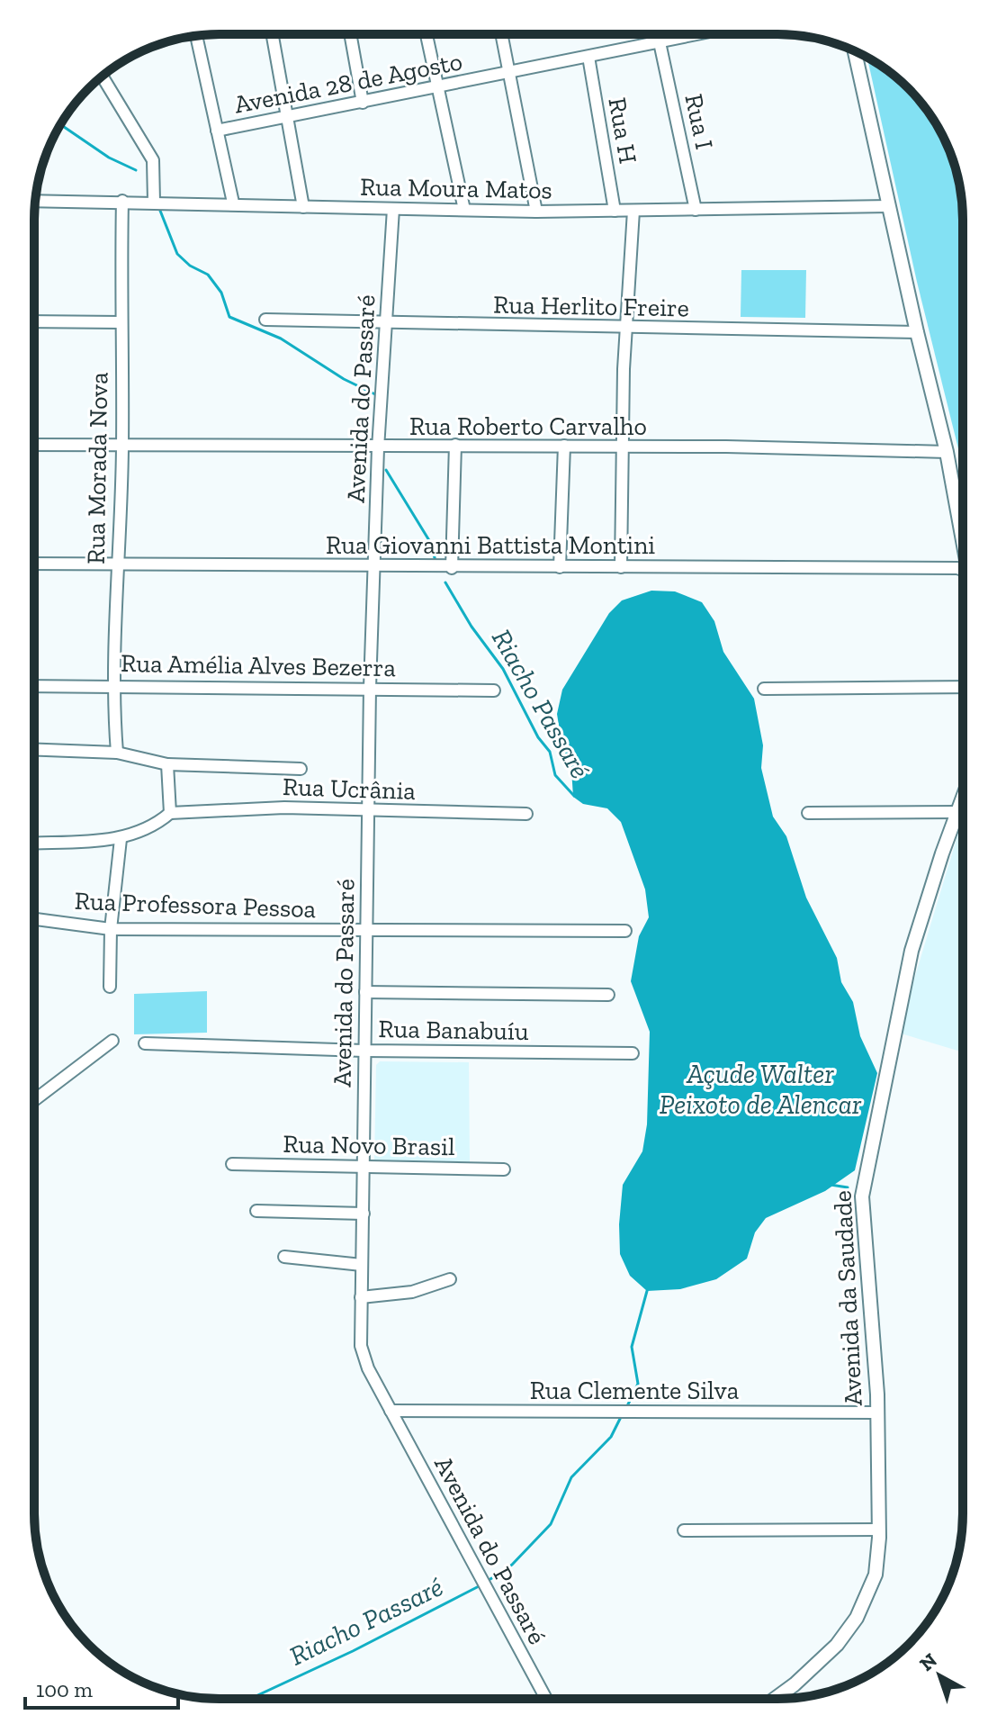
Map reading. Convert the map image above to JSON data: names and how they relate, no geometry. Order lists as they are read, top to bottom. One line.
{"streets":{"street":["Avenida 28 de Agosto","Rua I","Rua H","Rua Moura Matos","Rua Herlito Freire","Avenida do Passaré","Rua Roberto Carvalho","Rua Morada Nova","Rua Giovanni Battista Montini","Rua Amélia Alves Bezerra","Rua Ucrânia","Rua Professora Pessoa","Rua Banabuíu","Rua Novo Brasil","Avenida da Saudade","Rua Clemente Silva"]},"crossings":[["Avenida 28 de Agosto","Rua I"],["Avenida 28 de Agosto","Rua H"],["Rua I","Rua Moura Matos"],["Rua H","Rua Moura Matos"],["Rua Moura Matos","Avenida do Passaré"],["Rua Moura Matos","Rua Morada Nova"],["Rua Herlito Freire","Avenida do Passaré"],["Avenida do Passaré","Rua Roberto Carvalho"],["Avenida do Passaré","Rua Giovanni Battista Montini"],["Avenida do Passaré","Rua Amélia Alves Bezerra"],["Avenida do Passaré","Rua Ucrânia"],["Avenida do Passaré","Rua Professora Pessoa"],["Avenida do Passaré","Rua Banabuíu"],["Avenida do Passaré","Rua Novo Brasil"],["Avenida do Passaré","Rua Clemente Silva"],["Rua Roberto Carvalho","Rua Morada Nova"],["Rua Morada Nova","Rua Giovanni Battista Montini"],["Rua Morada Nova","Rua Amélia Alves Bezerra"],["Avenida da Saudade","Rua Clemente Silva"]],"water":["Riacho Passaré","Açude Walter Peixoto de Alencar"],"scale_bar":"100 m","north":"top left"}
